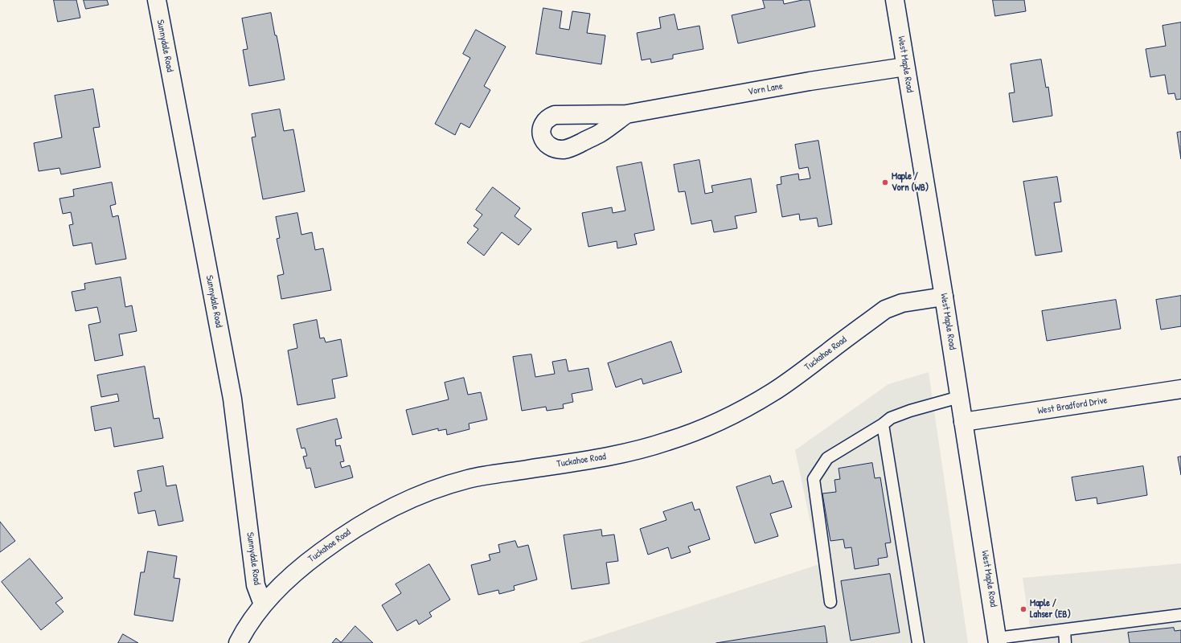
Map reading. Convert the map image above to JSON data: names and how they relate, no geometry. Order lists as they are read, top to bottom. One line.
{"streets":{"street":["Sunnydale Road","West Maple Road","Vorn Lane","Tuckahoe Road","West Bradford Drive"]},"crossings":[["Sunnydale Road","Tuckahoe Road"],["West Maple Road","Vorn Lane"],["West Maple Road","Tuckahoe Road"],["West Maple Road","West Bradford Drive"]],"places":["Maple / Vorn (WB)","Maple / Lahser (EB)"]}
